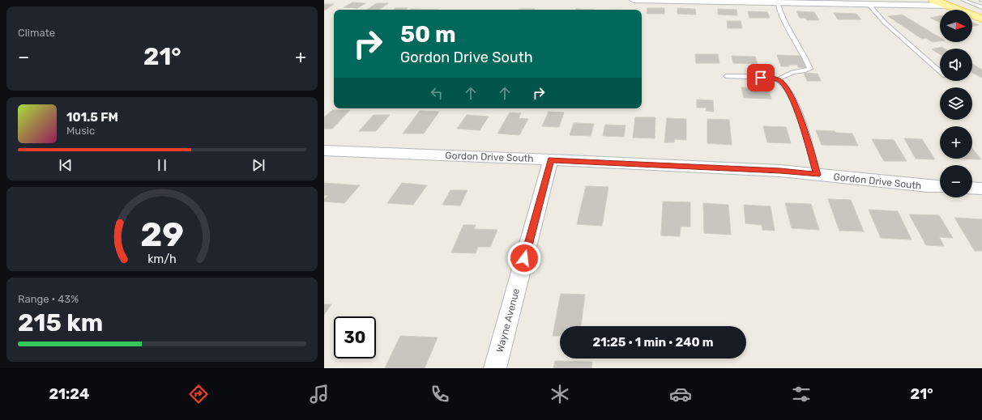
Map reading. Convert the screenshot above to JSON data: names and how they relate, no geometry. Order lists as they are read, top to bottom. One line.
{"streets":{"street":["Gordon Drive South","Wayne Avenue"]},"crossings":[["Gordon Drive South","Wayne Avenue"]],"north":"right","page":{"tile":["Climate",["Range · 43%","215 km"]],"map_buttons":["+","−"],"turn":["50 m","Gordon Drive South"],"heat":["−","21°","+"],"song":["101.5 FM","Music"],"limit":"30","trip":"21:25 · 1 min · 240 m","tabs":["21:24","21°"],"gauge":["29","km/h"]}}
